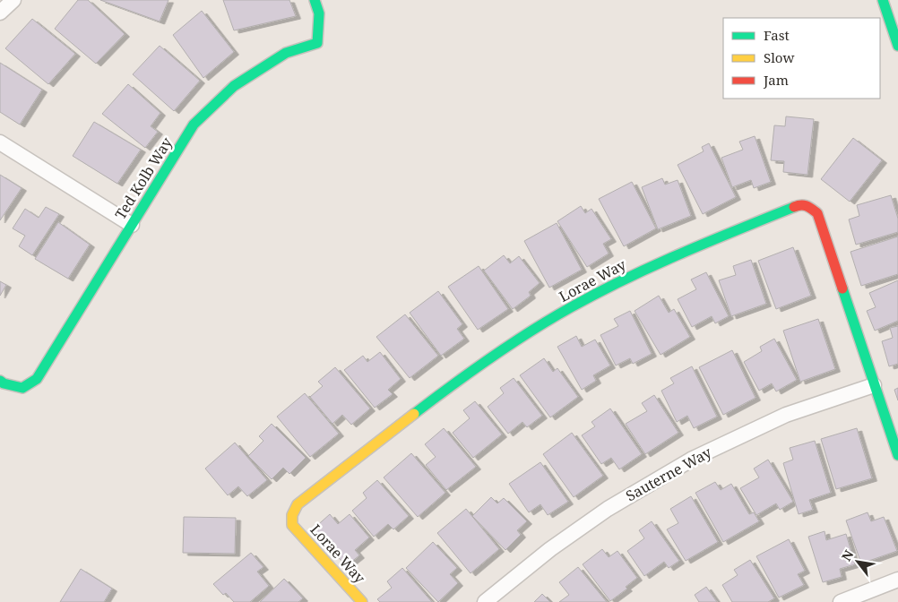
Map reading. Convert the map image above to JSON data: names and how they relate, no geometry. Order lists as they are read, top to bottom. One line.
{"streets":{"street":["Ted Kolb Way","Lorae Way","Sauterne Way"]},"crossings":[["Lorae Way","Sauterne Way"]],"legend":["Fast","Slow","Jam"],"north":"top left"}
